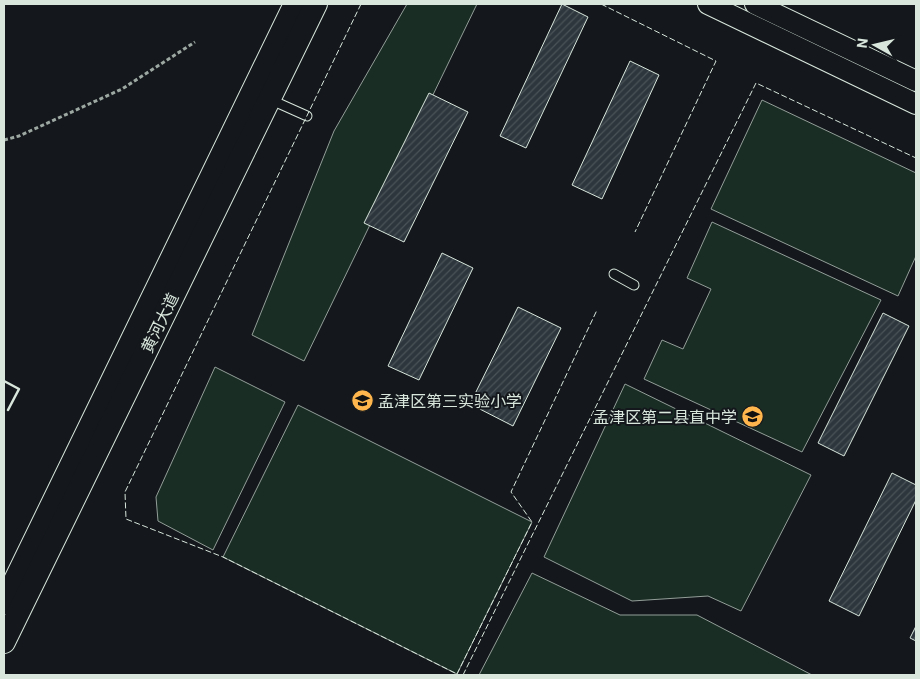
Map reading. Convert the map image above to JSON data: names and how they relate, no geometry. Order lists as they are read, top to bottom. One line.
{"streets":{"main road":["黄河大道"]},"places":{"school or university":["孟津区第三实验小学","孟津区第二县直中学"]},"north":"left"}
